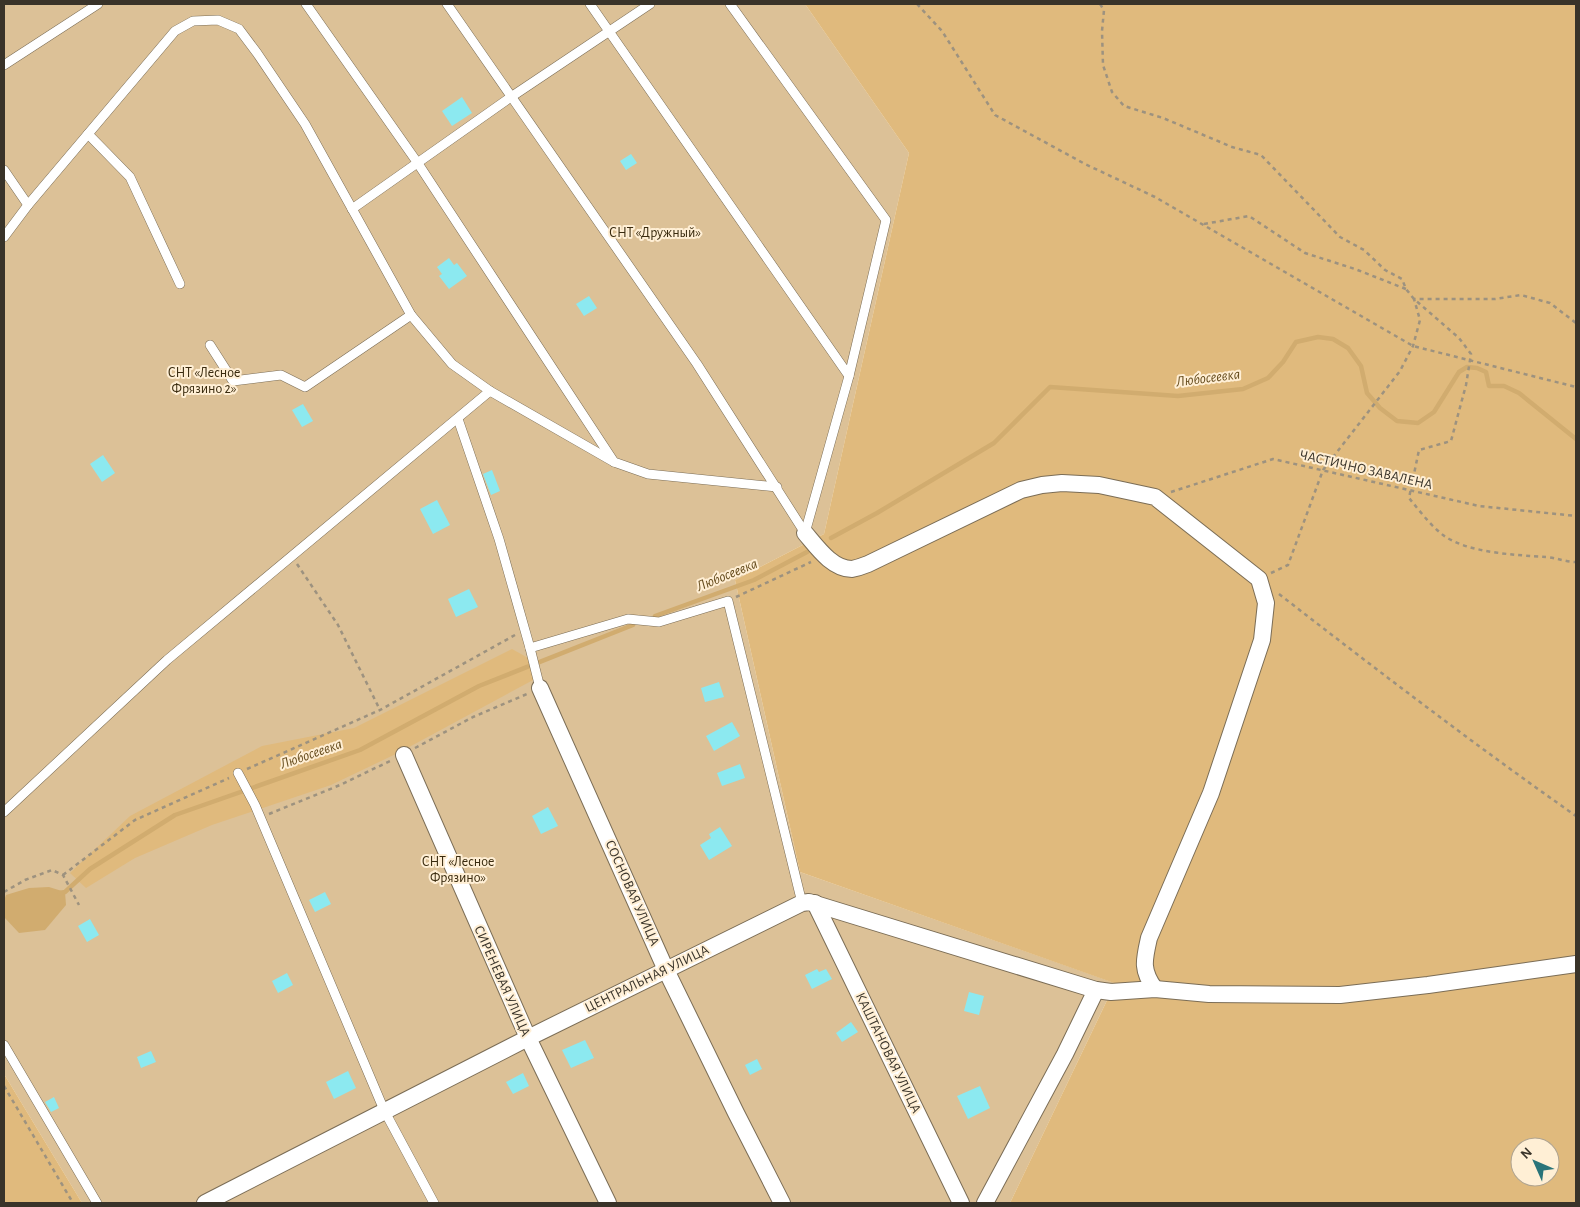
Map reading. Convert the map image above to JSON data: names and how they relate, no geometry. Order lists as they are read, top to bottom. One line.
{"streets":{"street":["СОСНОВАЯ УЛИЦА","ЦЕНТРАЛЬНАЯ УЛИЦА","СИРЕНЕВАЯ УЛИЦА","КАШТАНОВАЯ УЛИЦА"],"path":["ЧАСТИЧНО ЗАВАЛЕНА"]},"crossings":[["СОСНОВАЯ УЛИЦА","ЦЕНТРАЛЬНАЯ УЛИЦА"],["ЦЕНТРАЛЬНАЯ УЛИЦА","СИРЕНЕВАЯ УЛИЦА"],["ЦЕНТРАЛЬНАЯ УЛИЦА","КАШТАНОВАЯ УЛИЦА"]],"water":["Любосеевка"],"parks":["СНТ «Дружный»","СНТ «Лесное Фрязино 2»","СНТ «Лесное Фрязино»"],"north":"top left"}
